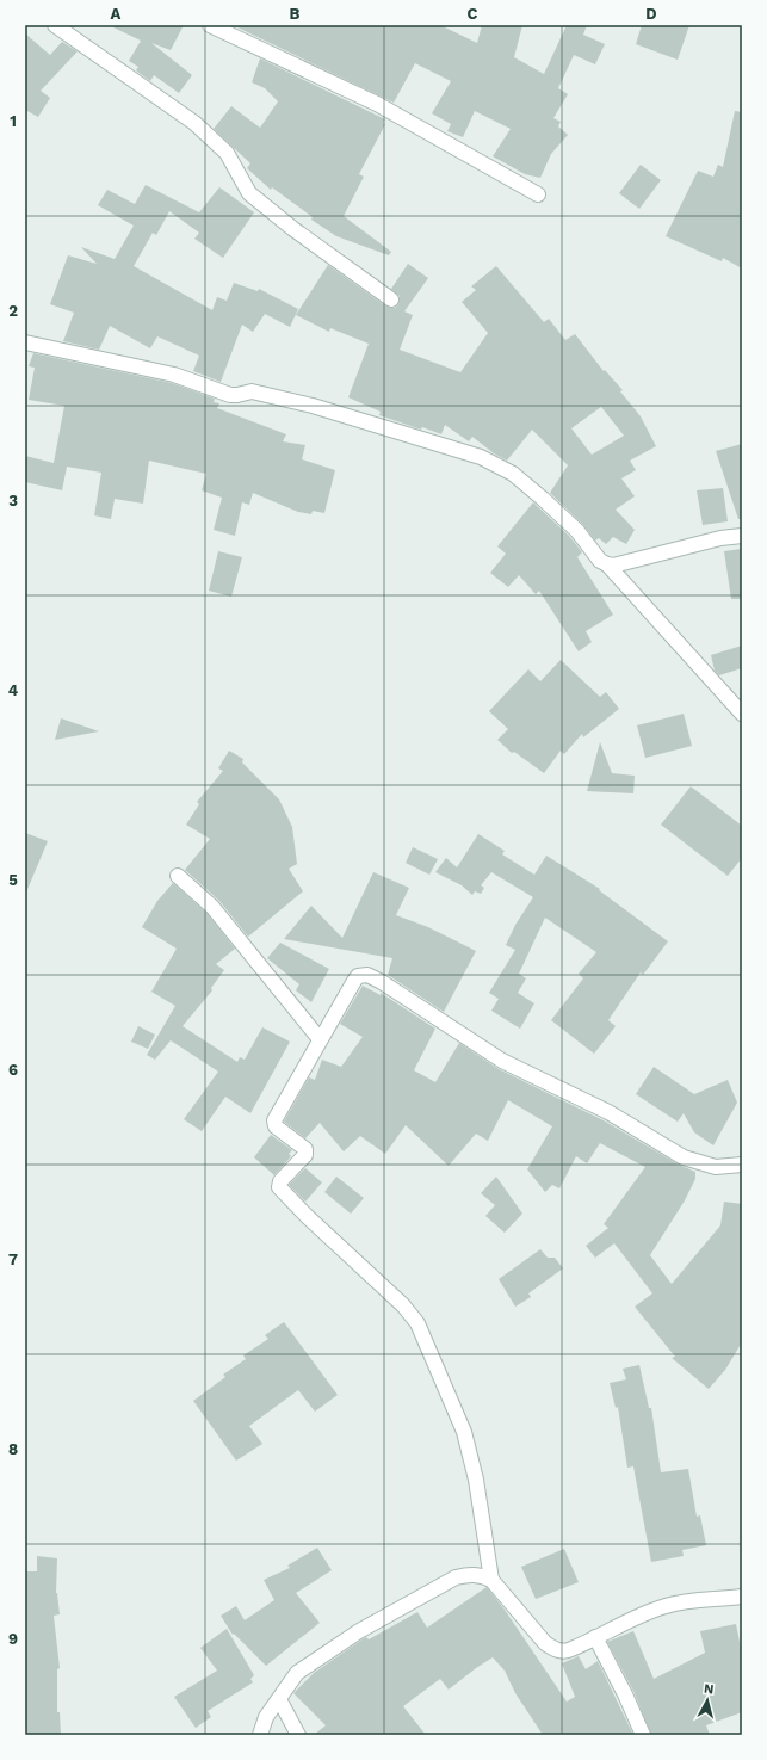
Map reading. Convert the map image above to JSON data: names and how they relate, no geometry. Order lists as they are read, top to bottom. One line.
{"north":"top","grid":{"columns":["A","B","C","D"],"rows":["1","2","3","4","5","6","7","8","9"]}}
